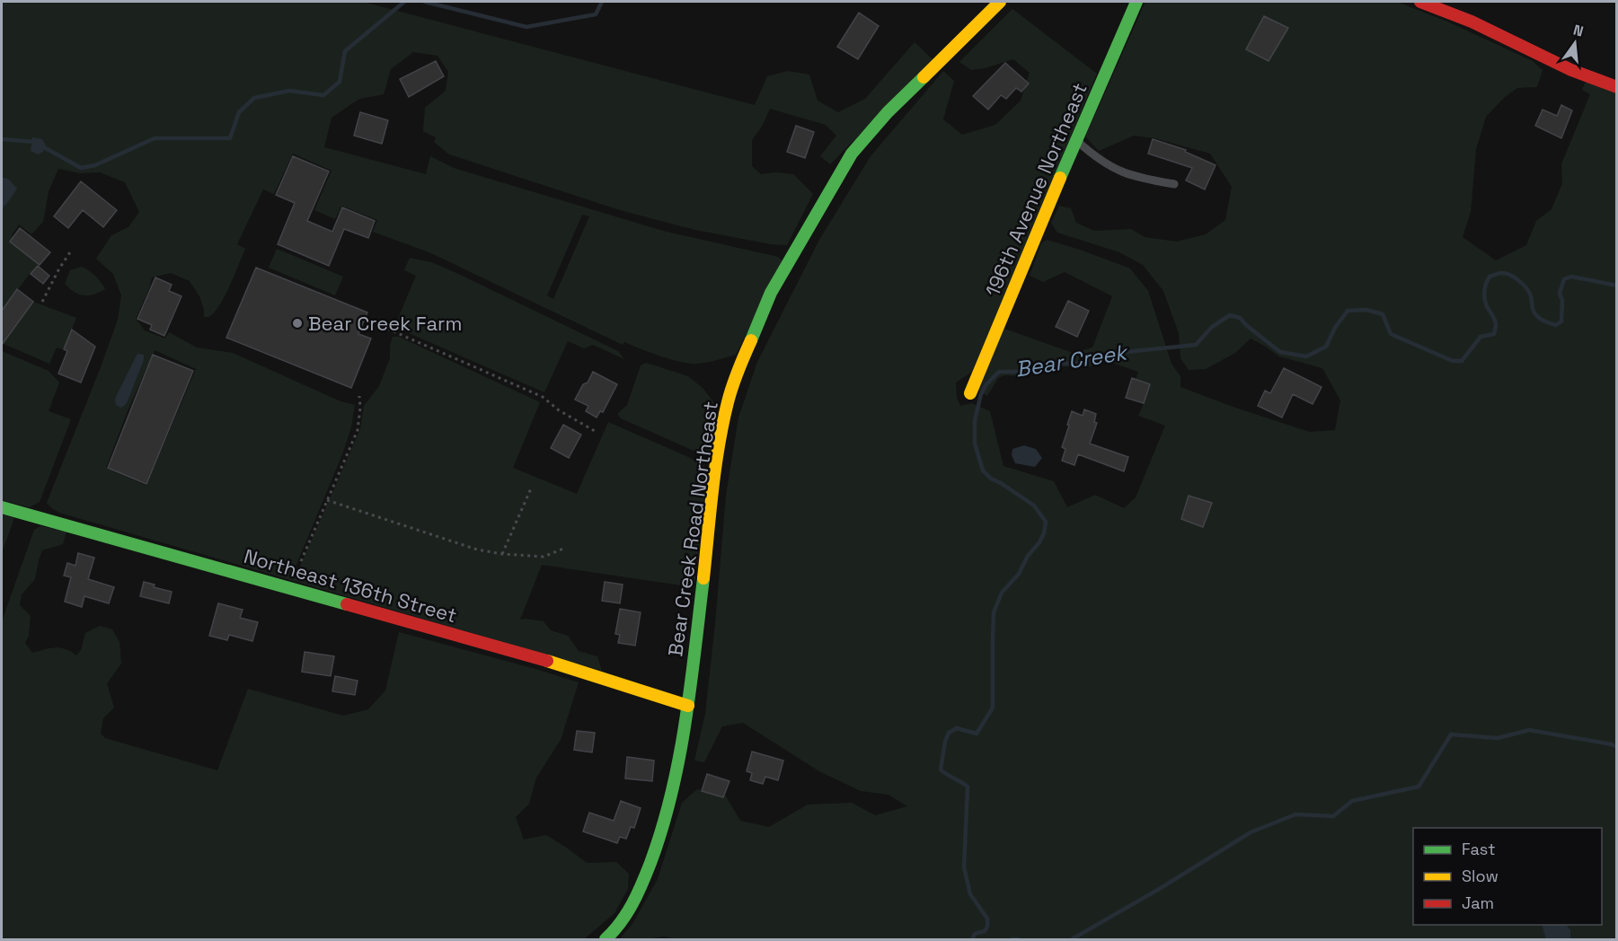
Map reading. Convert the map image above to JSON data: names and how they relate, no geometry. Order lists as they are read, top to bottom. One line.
{"streets":{"street":["196th Avenue Northeast","Bear Creek Road Northeast","Northeast 136th Street"]},"crossings":[["Bear Creek Road Northeast","Northeast 136th Street"]],"water":["Bear Creek"],"places":["Bear Creek Farm"],"legend":["Fast","Slow","Jam"],"north":"top"}
